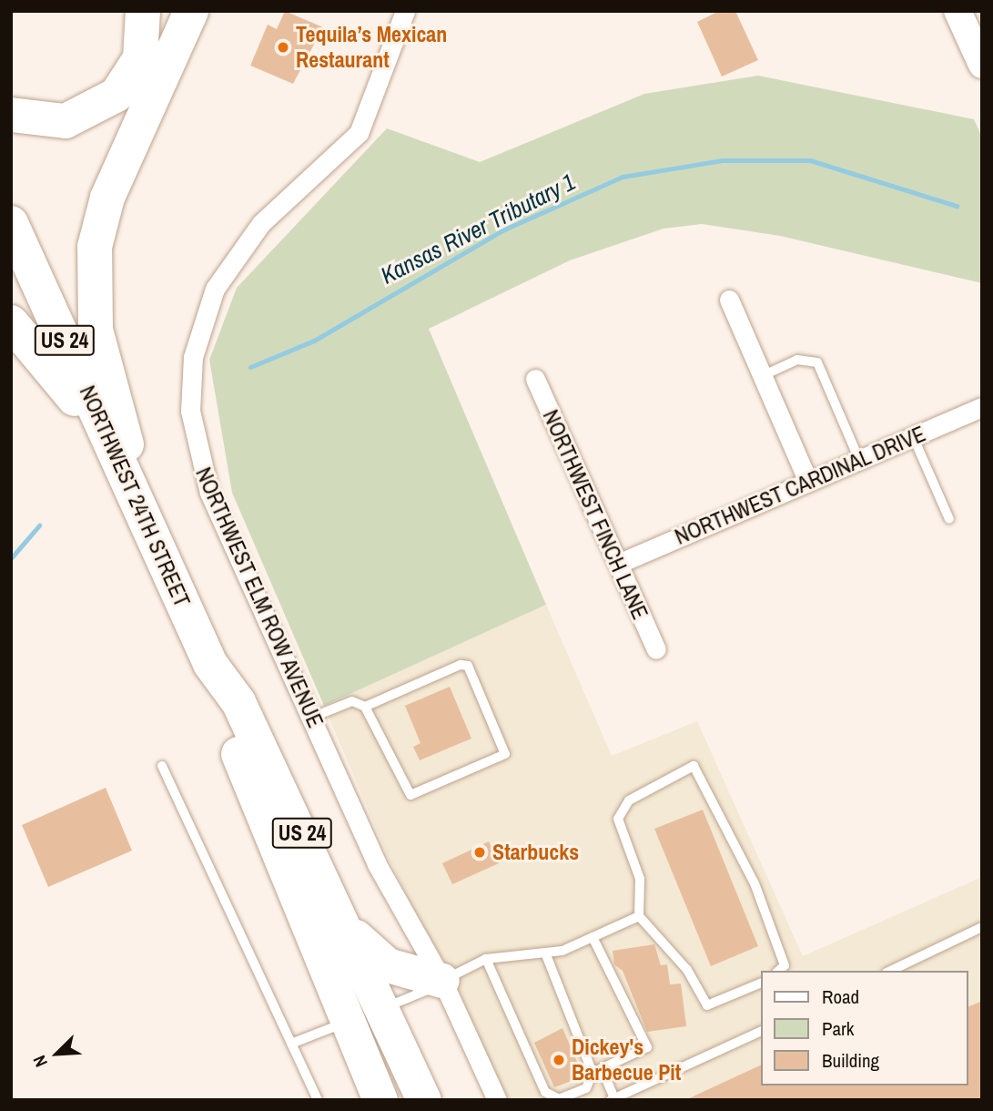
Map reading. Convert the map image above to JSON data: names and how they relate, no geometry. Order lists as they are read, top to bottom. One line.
{"streets":{"highway":["US 24","NORTHWEST 24TH STREET"],"street":["NORTHWEST CARDINAL DRIVE","NORTHWEST FINCH LANE","NORTHWEST ELM ROW AVENUE"]},"crossings":[["NORTHWEST CARDINAL DRIVE","NORTHWEST FINCH LANE"]],"water":["Kansas River Tributary 1"],"places":["Tequila’s Mexican Restaurant","Starbucks","Dickey's Barbecue Pit"],"legend":["Road","Park","Building"],"north":"bottom left"}
